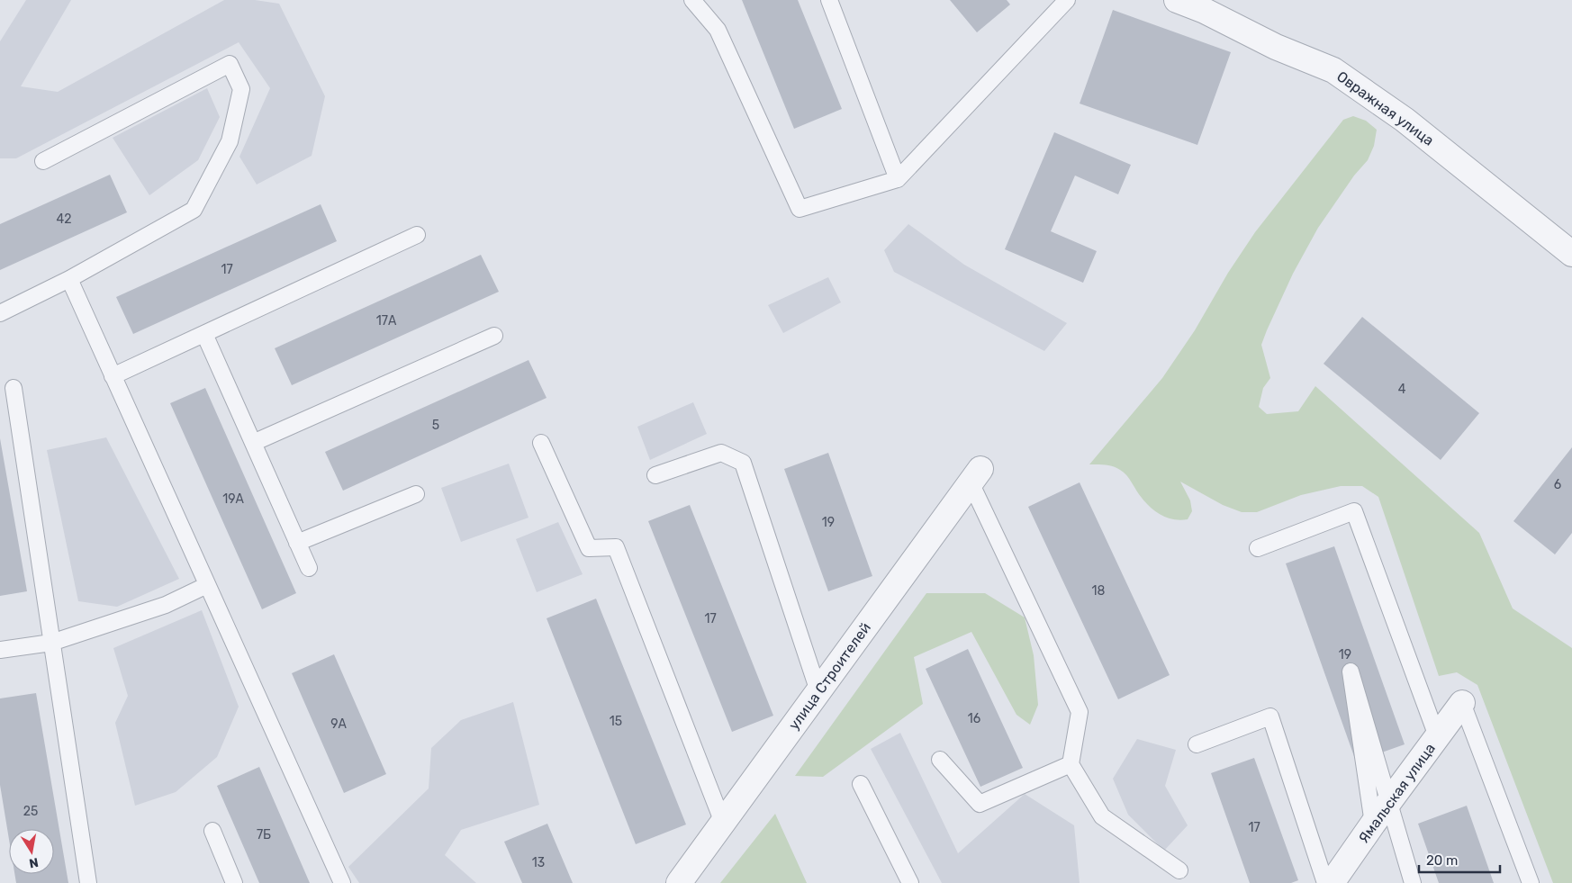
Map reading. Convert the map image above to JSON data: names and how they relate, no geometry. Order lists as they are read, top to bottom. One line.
{"streets":{"street":["Овражная улица","улица Строителей","Ямальская улица"]},"house_numbers":["42","17","17А","4","5","6","19А","19","18","17","19","16","15","9А","25","17","7Б","13"],"scale_bar":"20 m","north":"bottom"}
